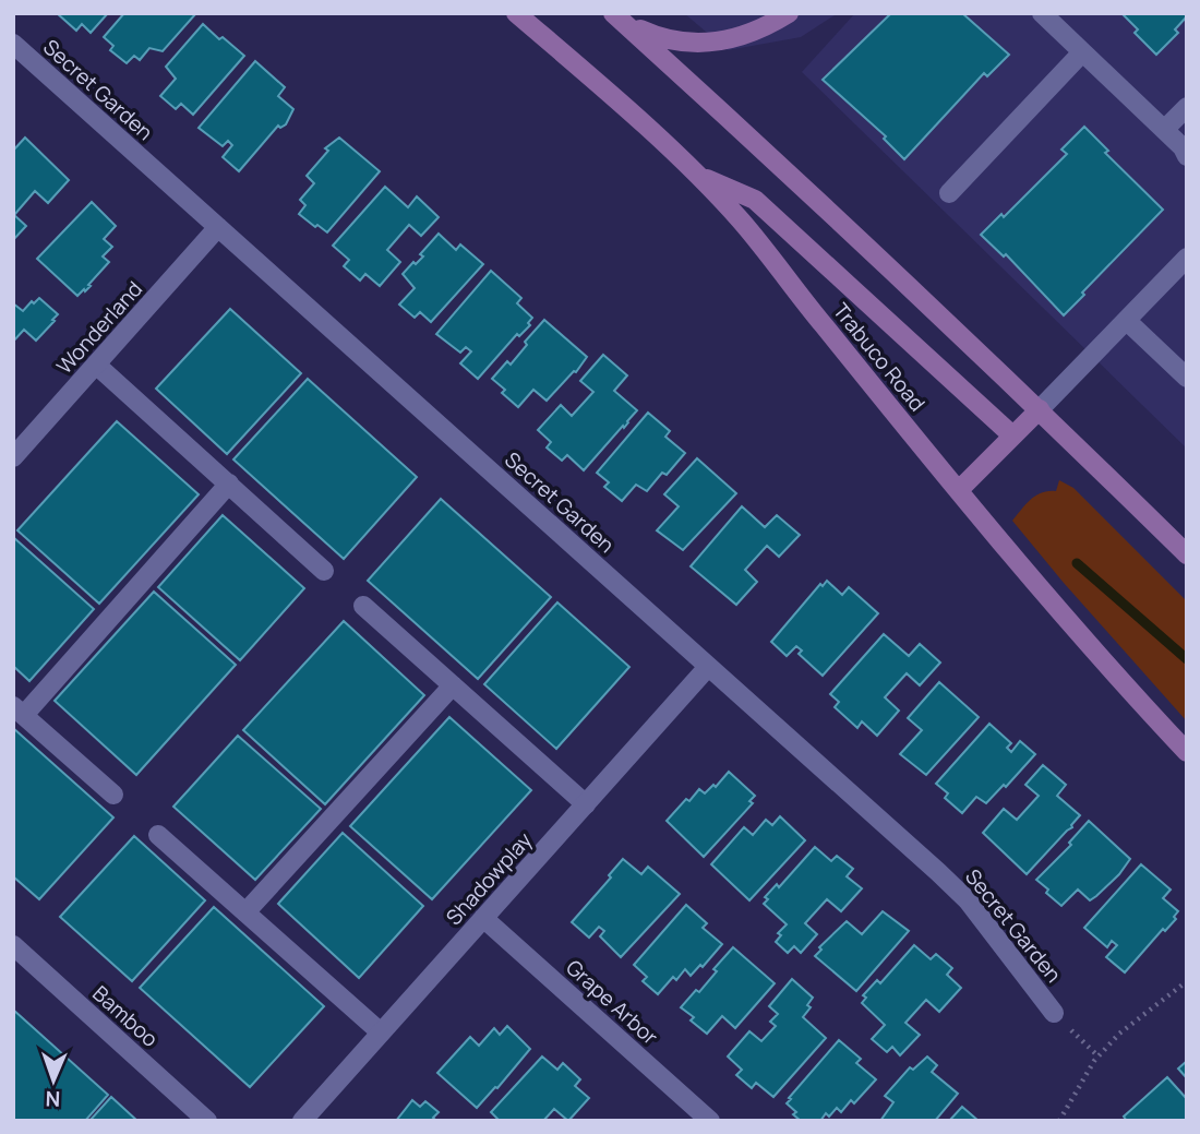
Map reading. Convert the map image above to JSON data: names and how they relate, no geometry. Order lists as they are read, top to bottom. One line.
{"streets":{"main road":["Trabuco Road"],"street":["Secret Garden","Wonderland","Shadowplay","Grape Arbor","Bamboo"]},"crossings":[["Secret Garden","Wonderland"],["Secret Garden","Shadowplay"],["Shadowplay","Grape Arbor"]],"north":"bottom"}
